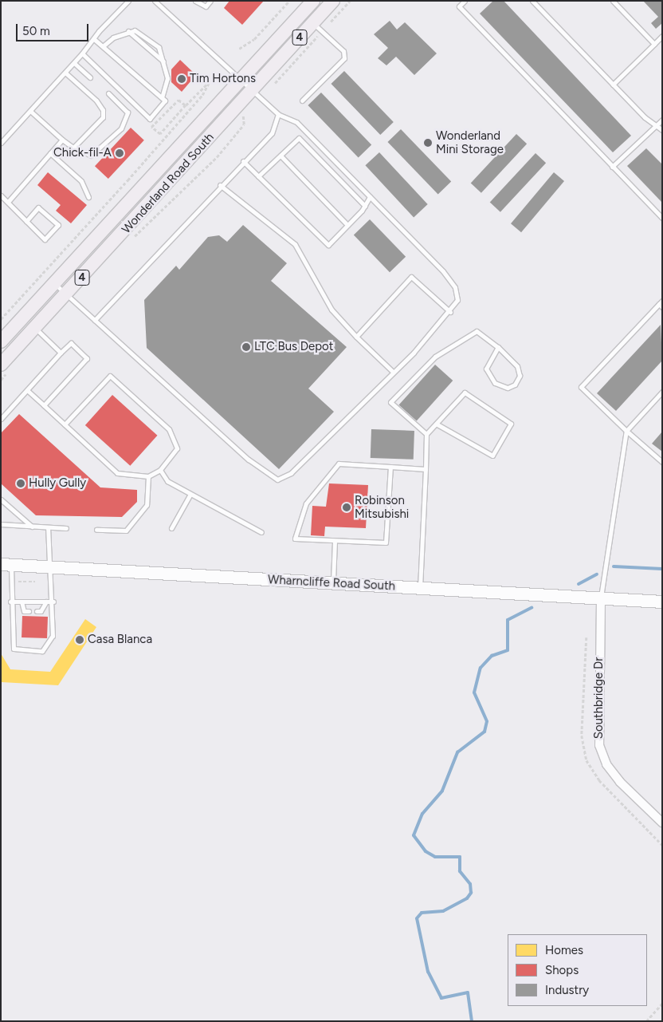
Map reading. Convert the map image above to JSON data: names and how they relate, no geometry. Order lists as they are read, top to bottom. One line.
{"streets":{"main road":["4","Wonderland Road South","Wharncliffe Road South"],"street":["Southbridge Dr"]},"crossings":[["Wharncliffe Road South","Southbridge Dr"]],"places":["Tim Hortons","Wonderland Mini Storage","Chick-fil-A","LTC Bus Depot","Hully Gully","Robinson Mitsubishi","Casa Blanca"],"legend":["Homes","Shops","Industry"],"scale_bar":"50 m"}
